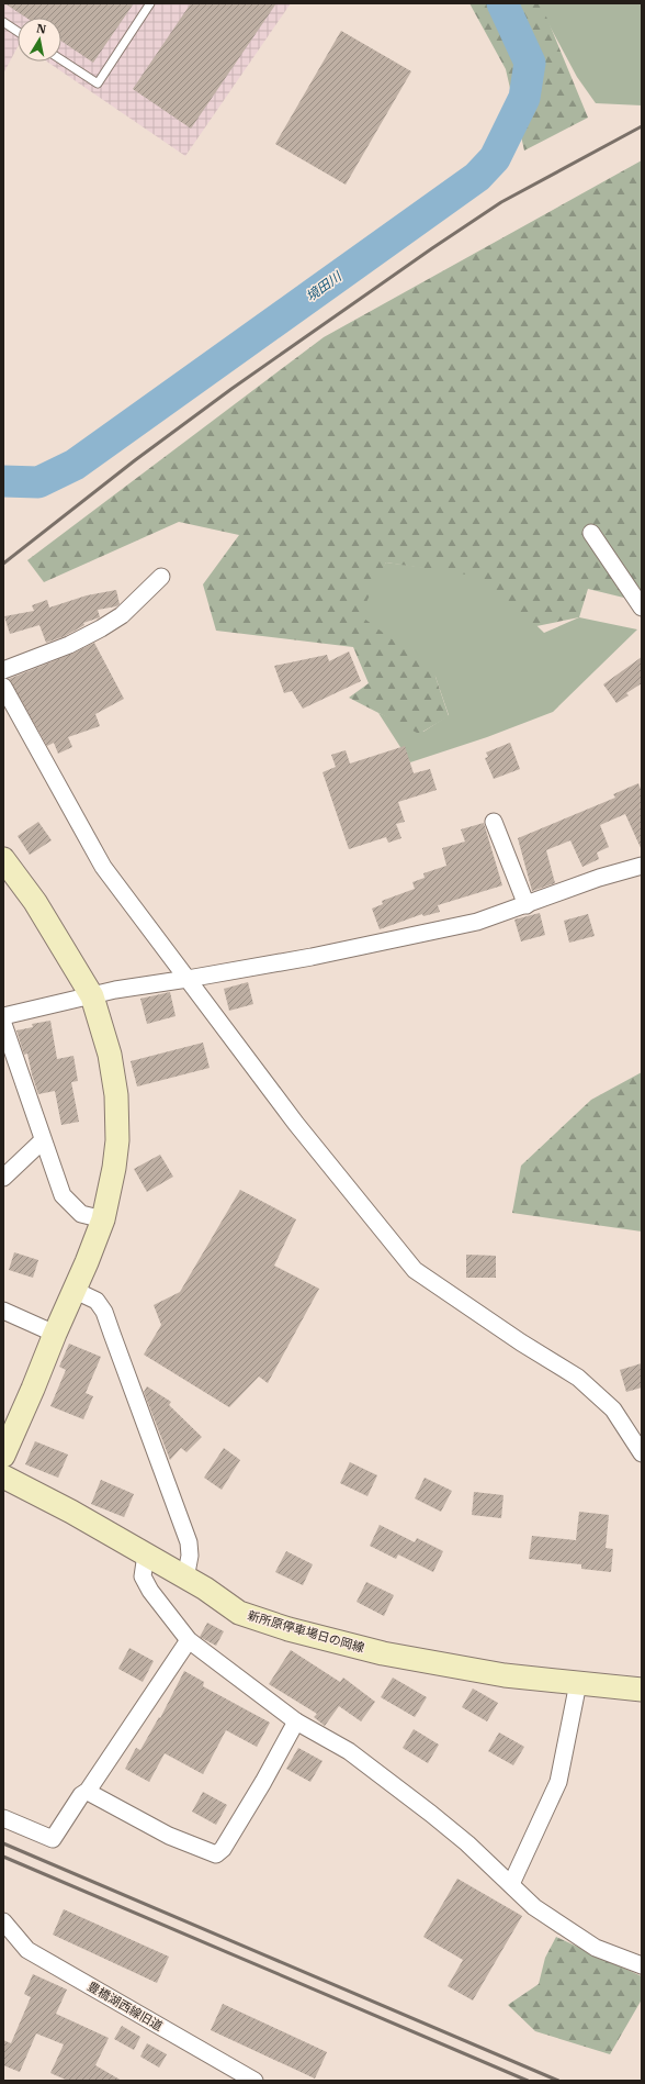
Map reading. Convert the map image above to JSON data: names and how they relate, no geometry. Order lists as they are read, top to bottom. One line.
{"streets":{"main road":["新所原停車場日の岡線"],"street":["豊橋湖西線旧道"]},"water":["境田川"],"north":"top"}
